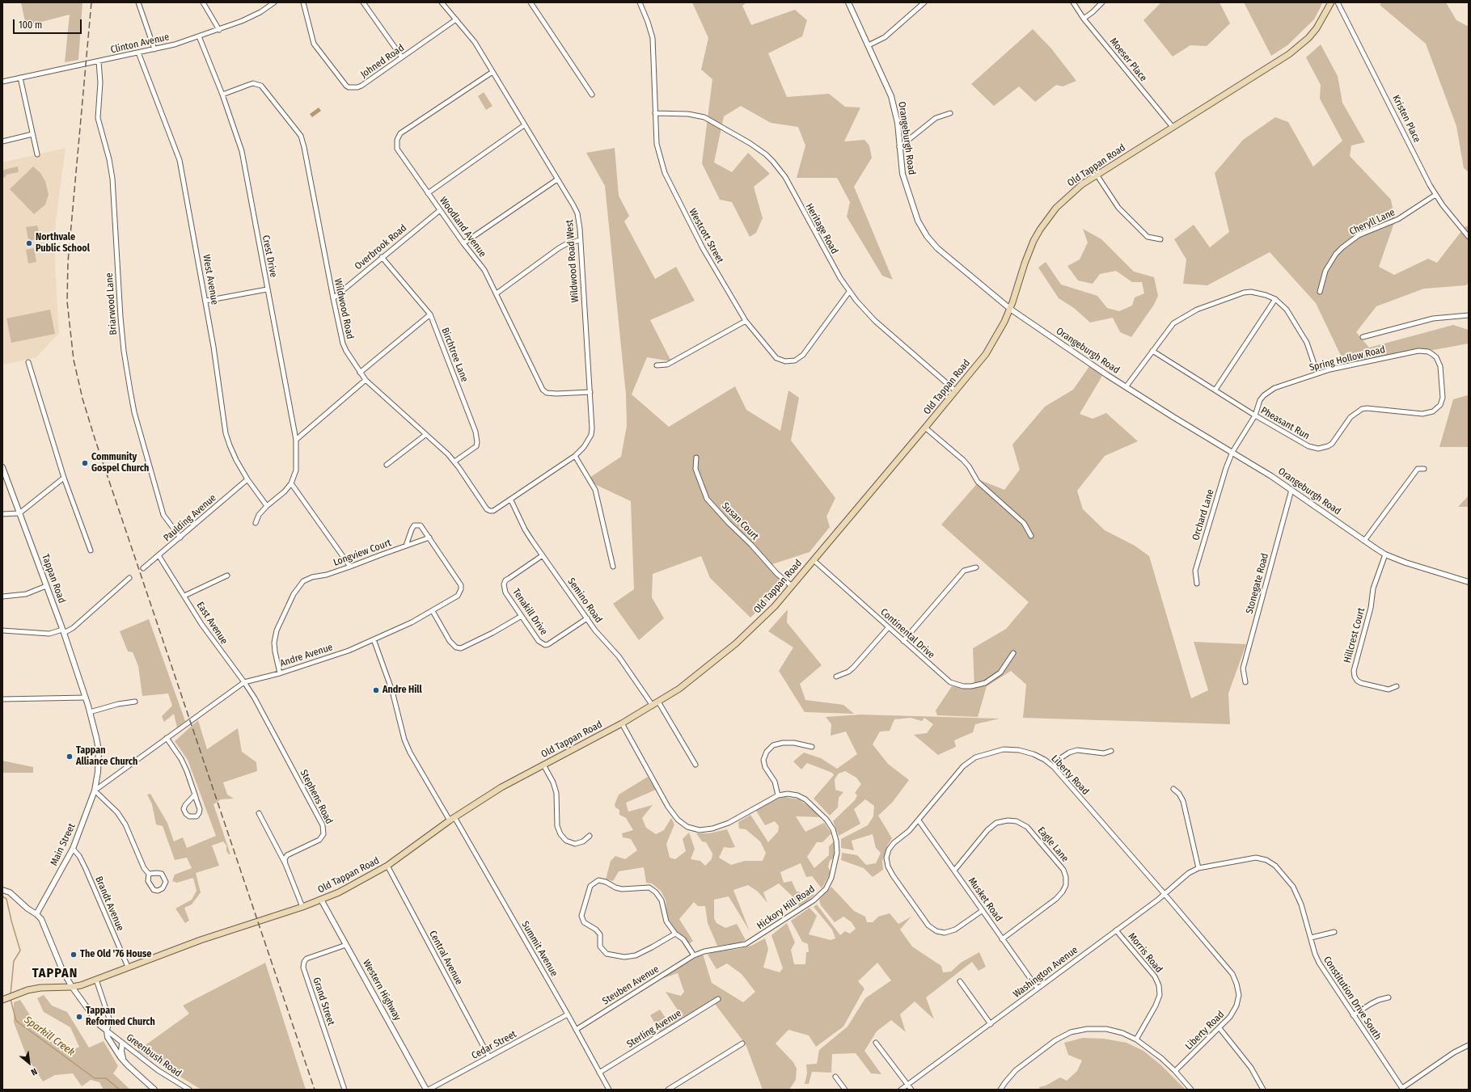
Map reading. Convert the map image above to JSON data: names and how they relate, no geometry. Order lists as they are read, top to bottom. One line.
{"streets":{"main road":["Old Tappan Road"],"street":["Clinton Avenue","Moeser Place","Johned Road","Kristen Place","Orangeburgh Road","Cheryll Lane","Woodland Avenue","Heritage Road","Westcott Street","Overbrook Road","Crest Drive","Wildwood Road West","West Avenue","Briarwood Lane","Wildwood Road","Birchtree Lane","Spring Hollow Road","Pheasant Run","Orchard Lane","Paulding Avenue","Susan Court","Longview Court","Tappan Road","Stonegate Road","Semino Road","Tenakill Drive","East Avenue","Continental Drive","Hillcrest Court","Andre Avenue","Liberty Road","Stephens Road","Main Street","Eagle Lane","Musket Road","Brandt Avenue","Hickory Hill Road","Summit Avenue","Morris Road","Central Avenue","Washington Avenue","Steuben Avenue","Western Highway","Constitution Drive South","Grand Street","Sterling Avenue","Cedar Street","Greenbush Road"]},"crossings":[["Clinton Avenue","Crest Drive"],["Clinton Avenue","West Avenue"],["Clinton Avenue","Briarwood Lane"],["Moeser Place","Old Tappan Road"],["Johned Road","Wildwood Road West"],["Kristen Place","Cheryll Lane"],["Orangeburgh Road","Old Tappan Road"],["Orangeburgh Road","Spring Hollow Road"],["Orangeburgh Road","Orchard Lane"],["Orangeburgh Road","Stonegate Road"],["Orangeburgh Road","Hillcrest Court"],["Old Tappan Road","Heritage Road"],["Old Tappan Road","Susan Court"],["Old Tappan Road","Semino Road"],["Old Tappan Road","Continental Drive"],["Old Tappan Road","Brandt Avenue"],["Old Tappan Road","Hickory Hill Road"],["Old Tappan Road","Summit Avenue"],["Old Tappan Road","Central Avenue"],["Old Tappan Road","Western Highway"],["Woodland Avenue","Overbrook Road"],["Woodland Avenue","Wildwood Road West"],["Heritage Road","Westcott Street"],["Overbrook Road","Wildwood Road"],["Overbrook Road","Birchtree Lane"],["Crest Drive","Wildwood Road"],["Wildwood Road West","Wildwood Road"],["Wildwood Road West","Semino Road"],["West Avenue","Paulding Avenue"],["Briarwood Lane","Paulding Avenue"],["Wildwood Road","Birchtree Lane"],["Wildwood Road","Semino Road"],["Spring Hollow Road","Pheasant Run"],["Spring Hollow Road","Orchard Lane"],["Paulding Avenue","East Avenue"],["Longview Court","Andre Avenue"],["Tappan Road","Main Street"],["Semino Road","Tenakill Drive"],["East Avenue","Andre Avenue"],["East Avenue","Stephens Road"],["Andre Avenue","Main Street"],["Liberty Road","Eagle Lane"],["Liberty Road","Musket Road"],["Liberty Road","Washington Avenue"],["Main Street","Brandt Avenue"],["Eagle Lane","Musket Road"],["Musket Road","Washington Avenue"],["Hickory Hill Road","Steuben Avenue"],["Summit Avenue","Steuben Avenue"],["Summit Avenue","Sterling Avenue"],["Summit Avenue","Cedar Street"],["Morris Road","Washington Avenue"],["Central Avenue","Cedar Street"],["Washington Avenue","Constitution Drive South"],["Western Highway","Grand Street"]],"districts":["TAPPAN"],"water":["Sparkill Creek"],"places":["Northvale Public School","Community Gospel Church","Andre Hill","Tappan Alliance Church","The Old '76 House","Tappan Reformed Church"],"scale_bar":"100 m","north":"bottom right"}
